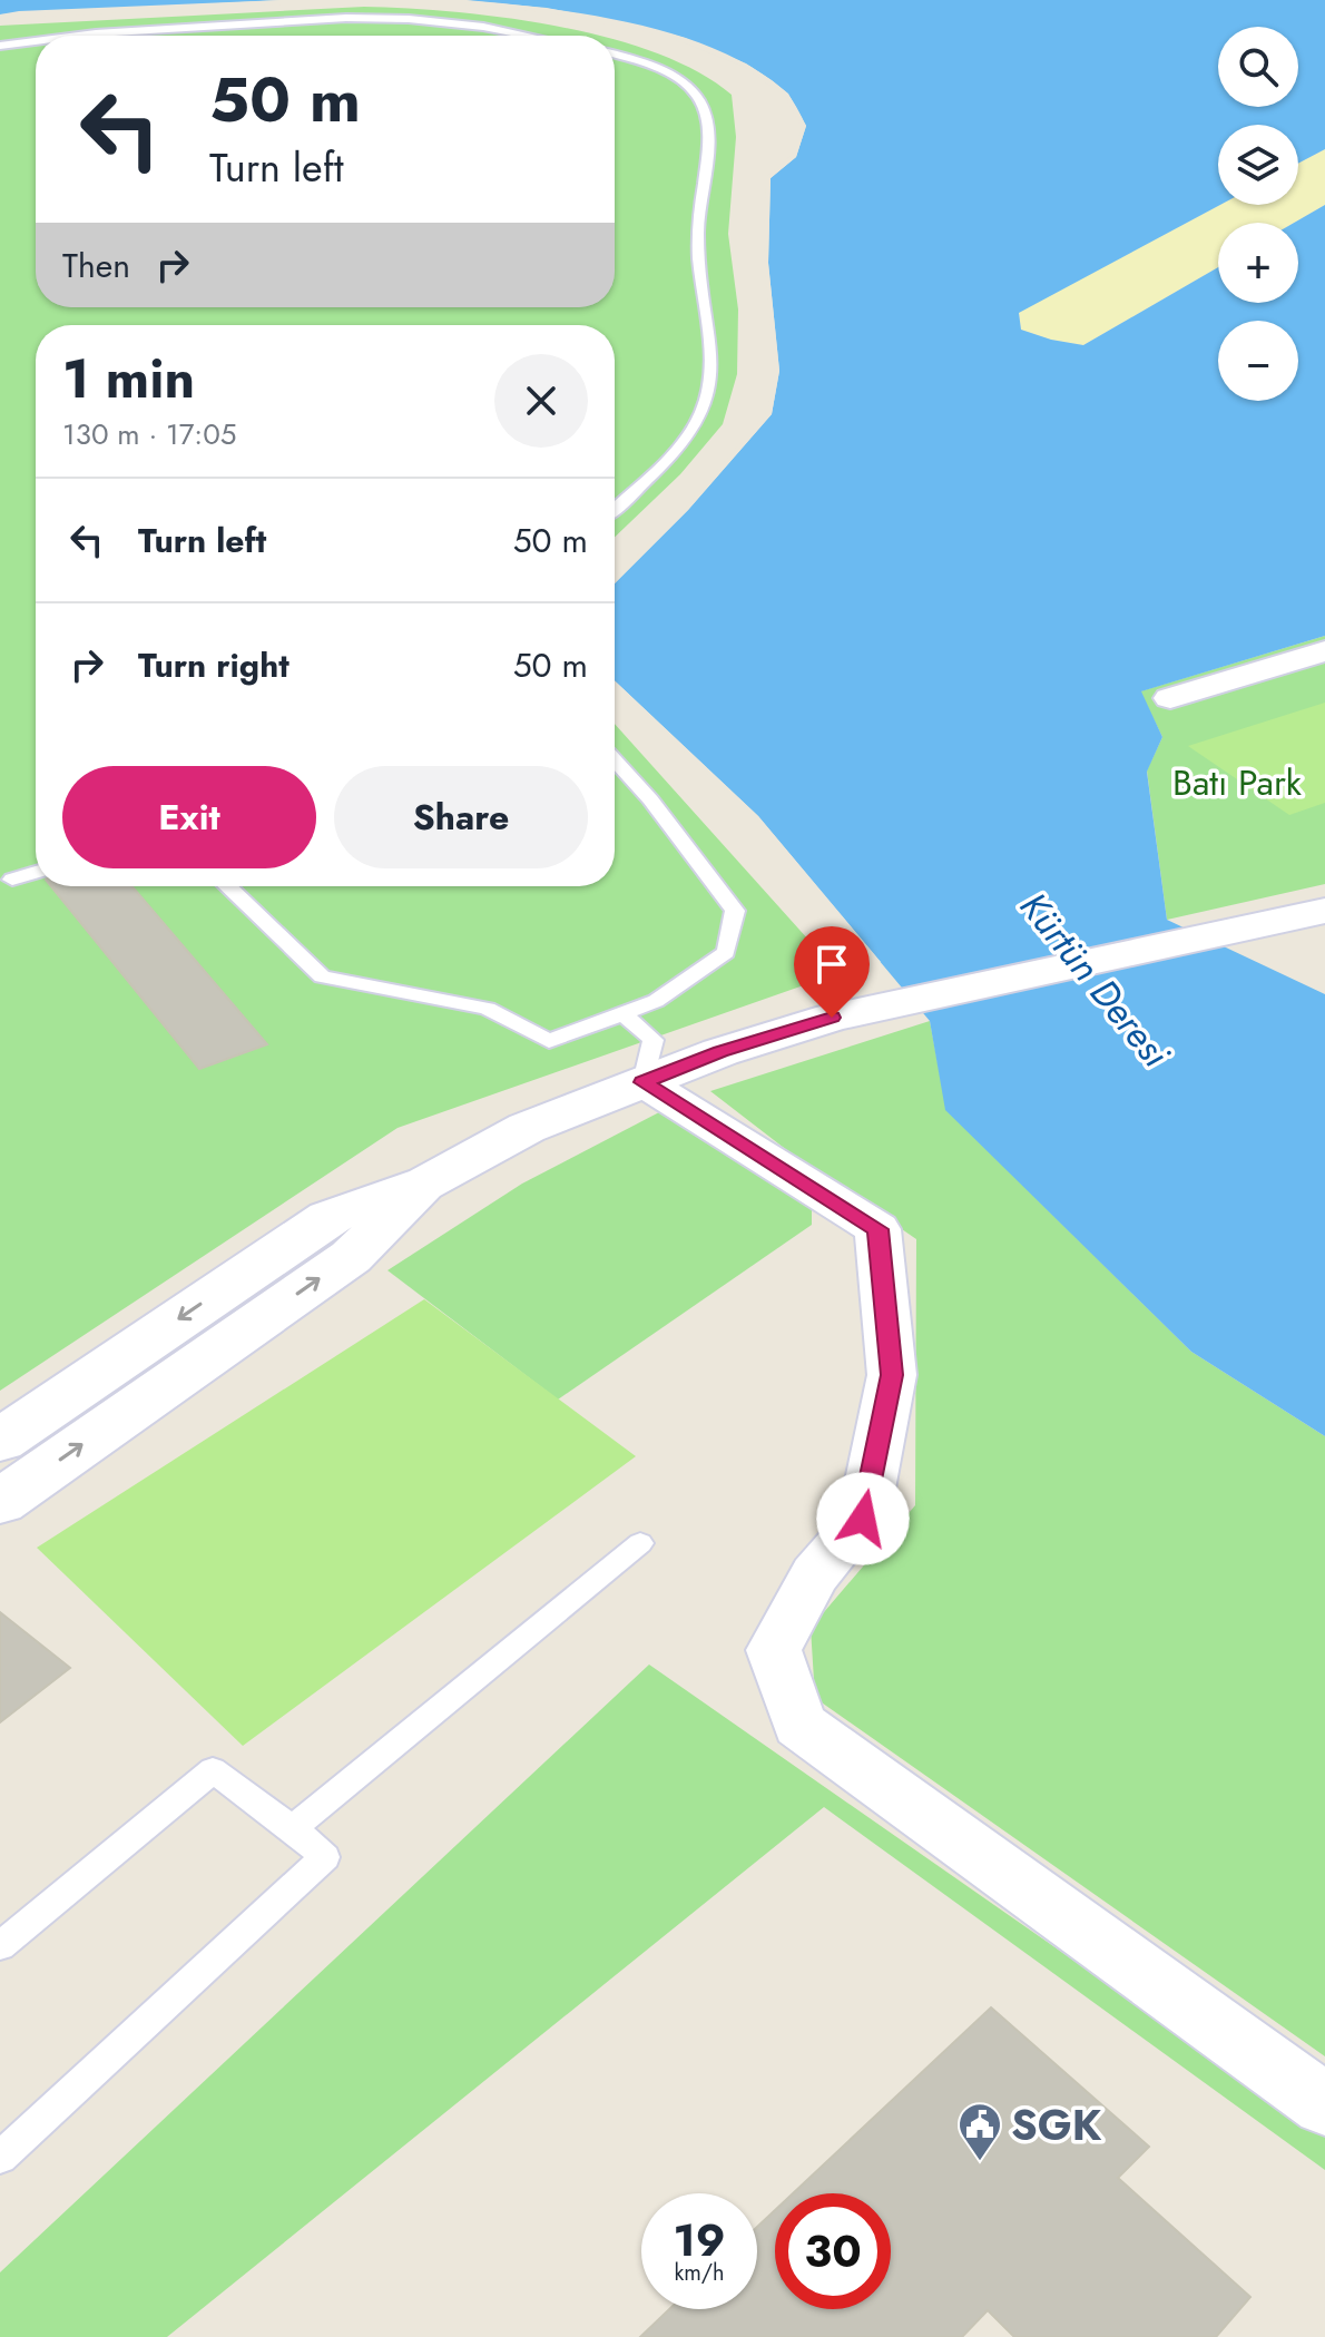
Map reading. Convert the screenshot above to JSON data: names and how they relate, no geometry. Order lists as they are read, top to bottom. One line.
{"water":["Kürtün Deresi"],"parks":["Batı Park"],"places":{"public building":["SGK"]},"page":{"map_buttons":["+","−"],"turn":["50 m","Turn left"],"then":"Then","heading":["1 min","130 m · 17:05"],"list":[{"name":"Turn left","value":"50 m"},{"name":"Turn right","value":"50 m"}],"buttons":["Exit","Share"],"speed":"19 km/h","limit":"30"}}
